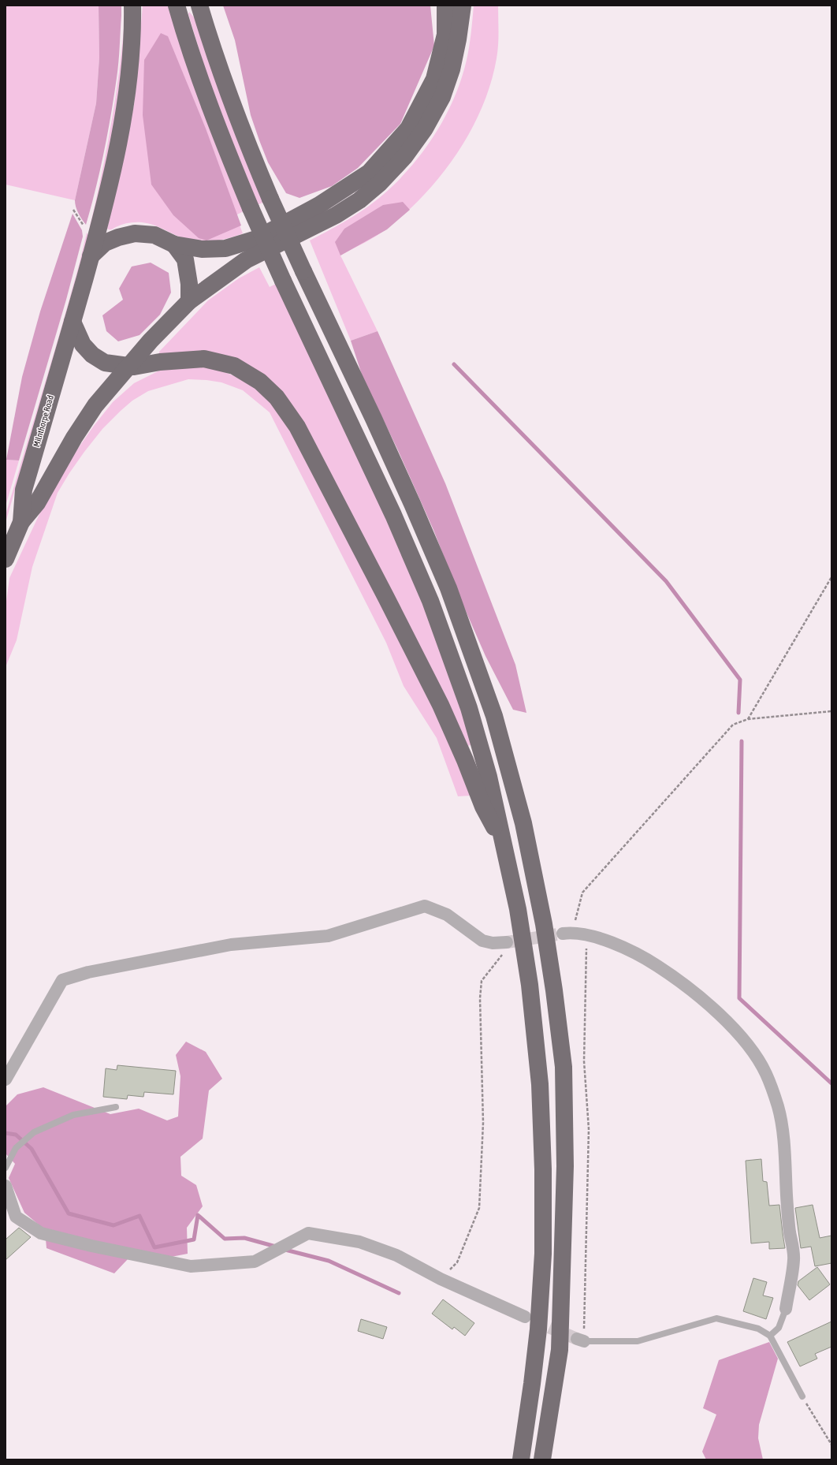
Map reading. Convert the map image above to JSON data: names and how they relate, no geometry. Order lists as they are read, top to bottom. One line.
{"streets":{"highway":["Milnthorpe Road"]}}
